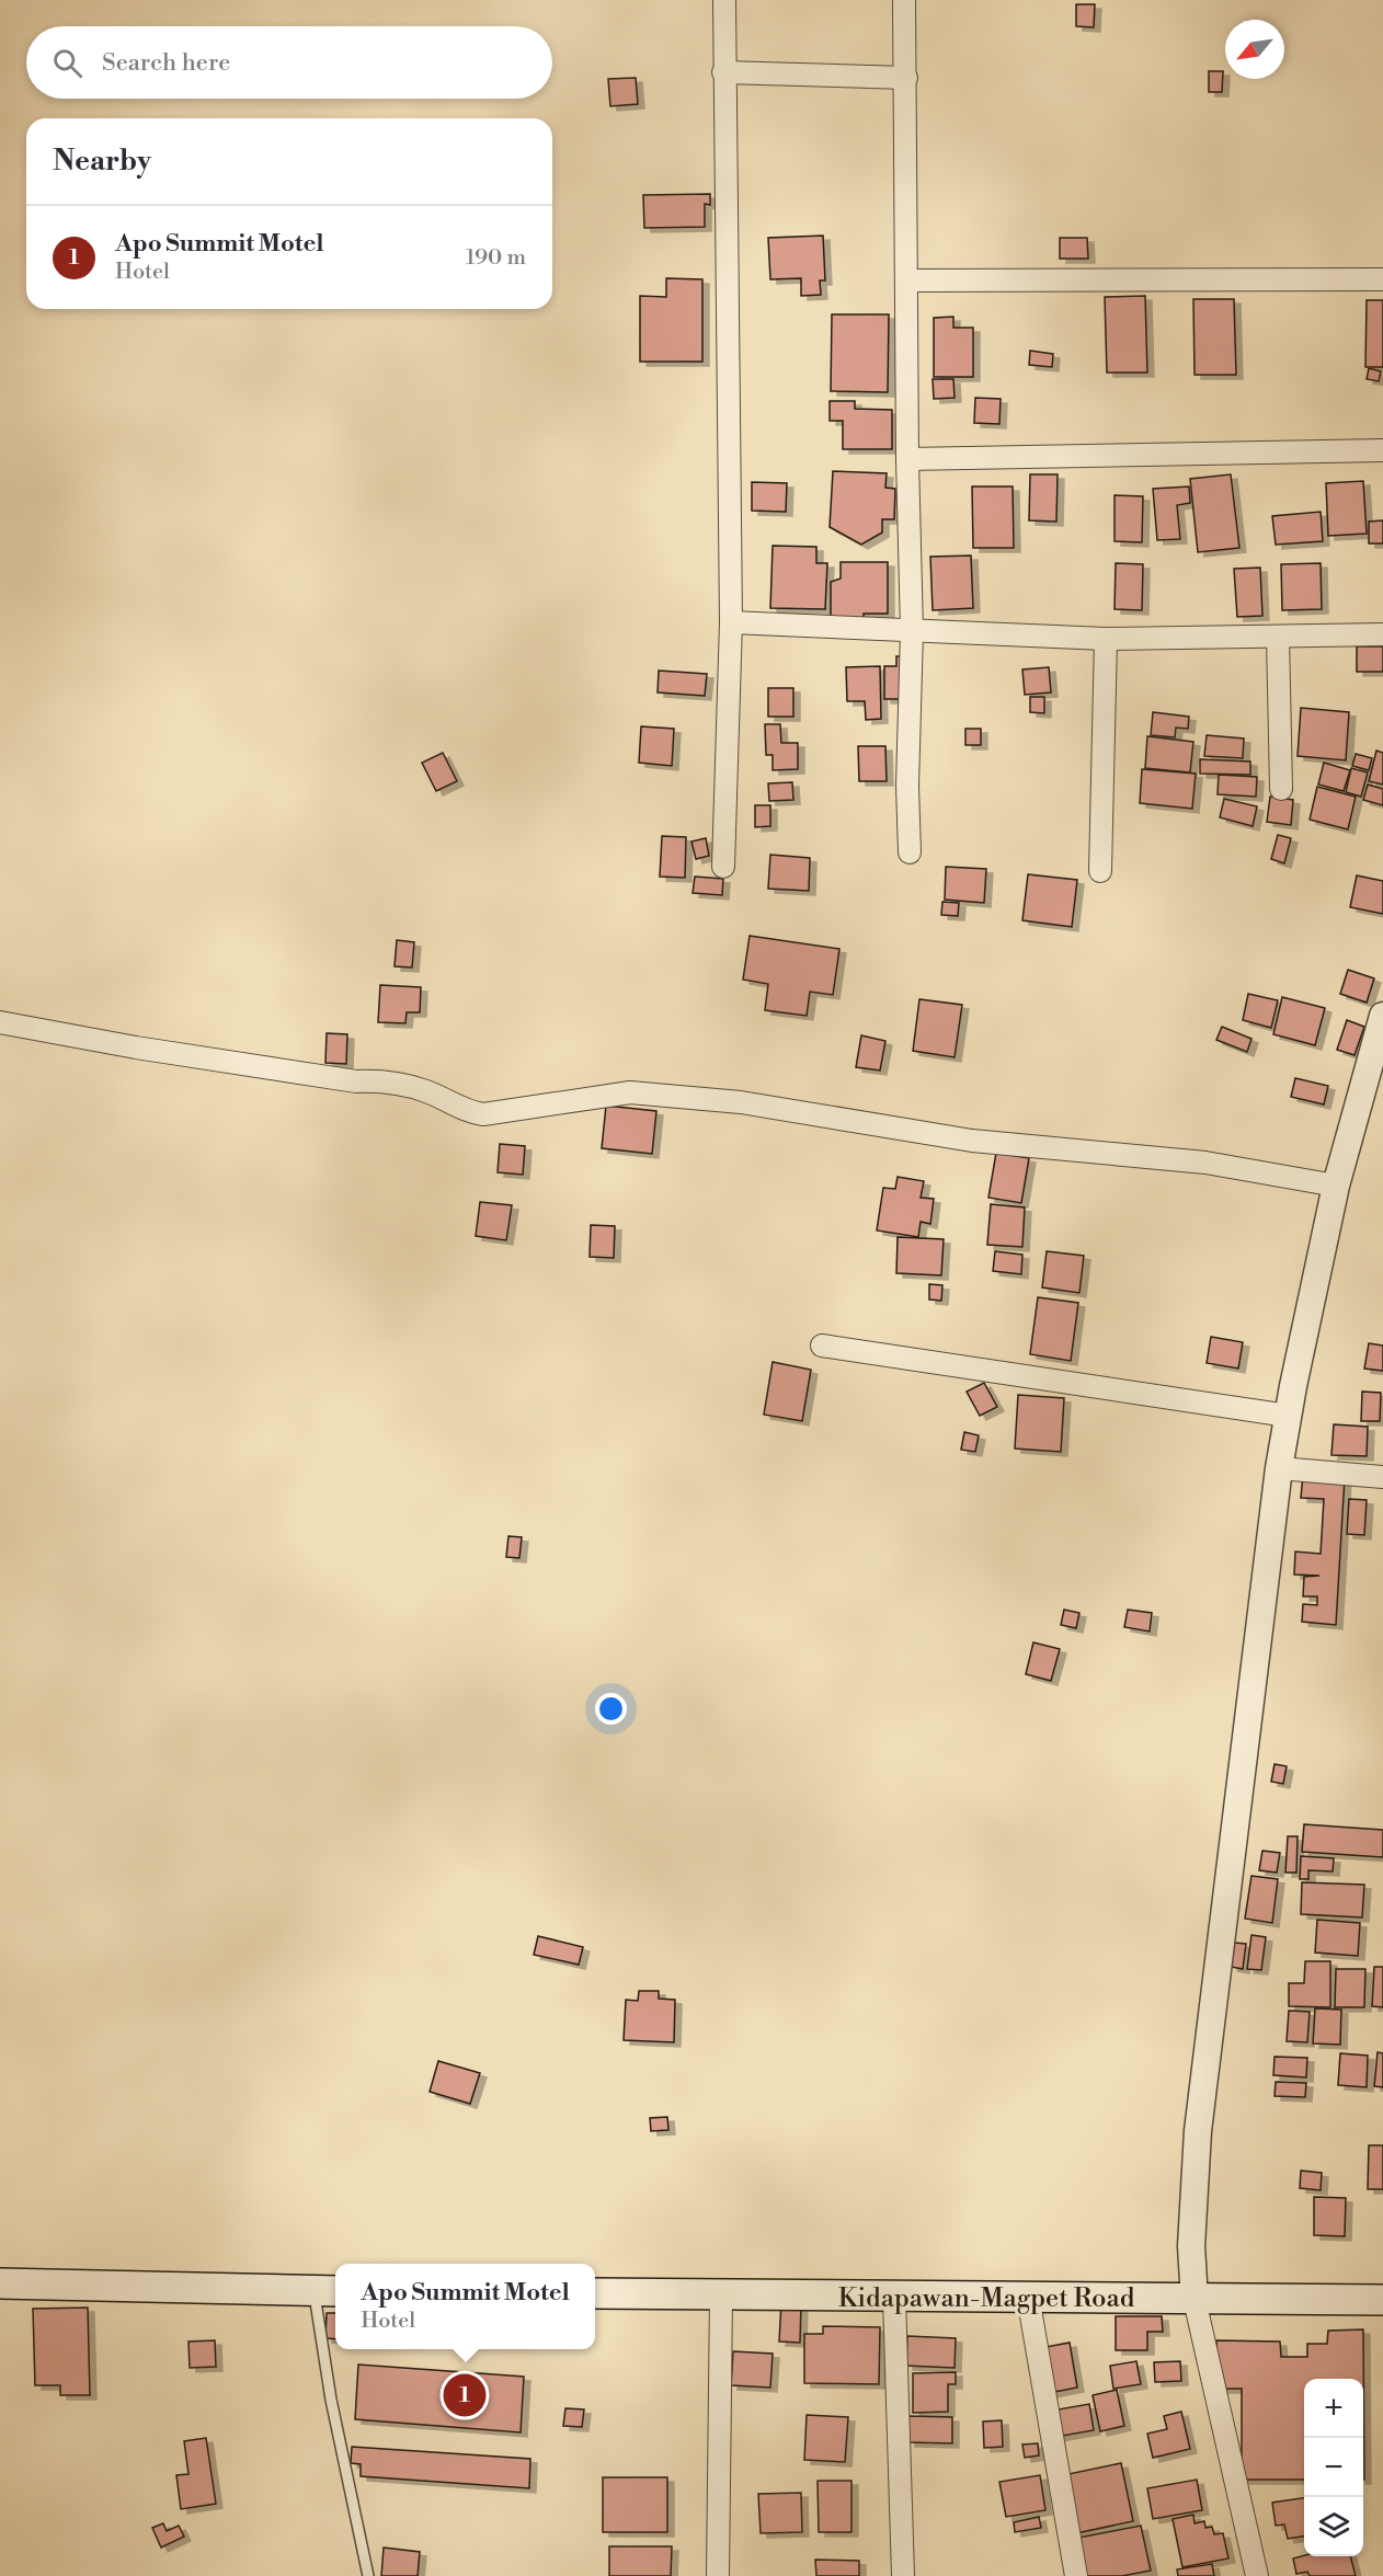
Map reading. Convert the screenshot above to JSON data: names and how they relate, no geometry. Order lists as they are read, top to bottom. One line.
{"streets":{"main road":["Kidapawan-Magpet Road"]},"north":"bottom left","page":{"search":"Search here","heading":"Nearby","list":[{"mark":"1","name":"Apo Summit Motel","note":"Hotel","value":"190 m"}],"popup":["Apo Summit Motel","Hotel"],"pins":"1","map_buttons":["+","−"]}}
